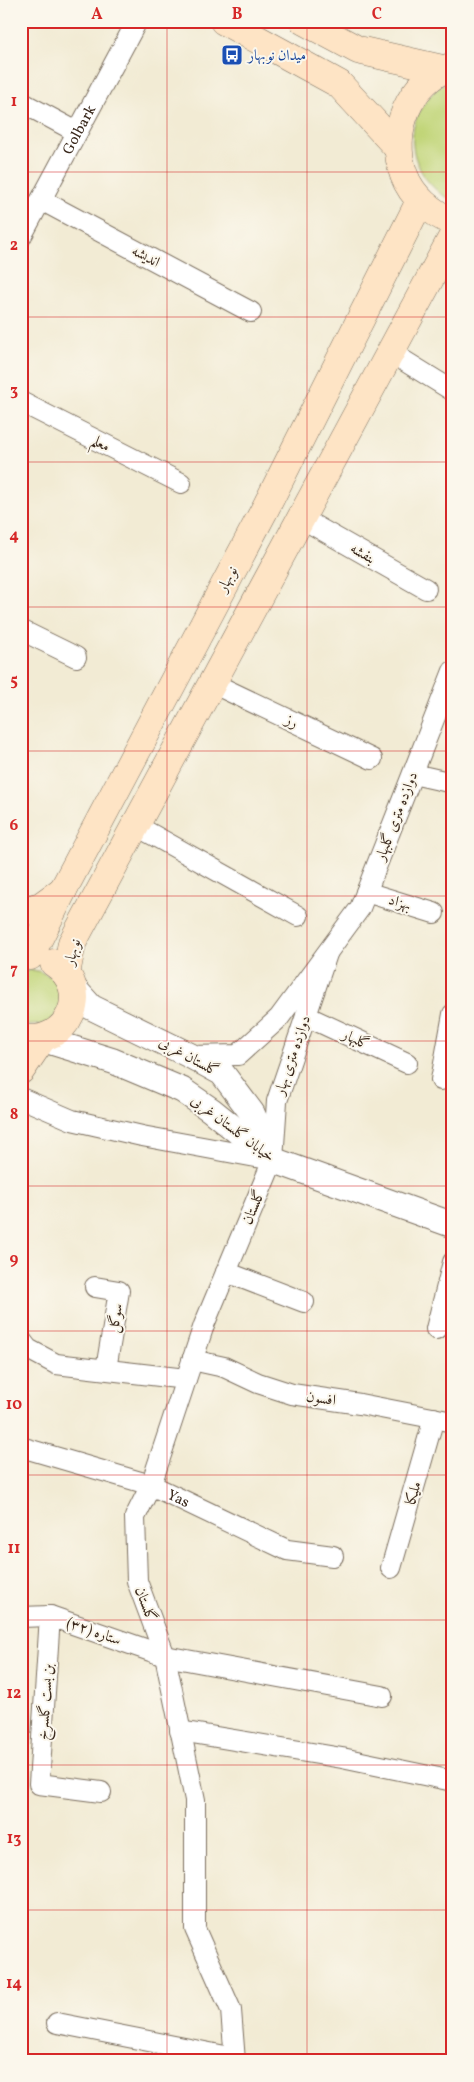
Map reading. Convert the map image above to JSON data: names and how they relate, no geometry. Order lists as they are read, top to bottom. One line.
{"streets":{"main road":["نوبهار"],"street":["Golbark","اندیشه","معلم","بنفشه","رز","دوازده متری گلبهار","بهزاد","گلبهار","دوازده متری بهار","گلستان غربی","خیابان گلستان غربی","گلستان","سوگل","افسون","ملیکا","Yas","ستاره (۳۲)","بن بست گلسرخ"]},"crossings":[["Golbark","اندیشه"],["بنفشه","نوبهار"],["نوبهار","رز"],["نوبهار","گلستان غربی"],["نوبهار","خیابان گلستان غربی"],["دوازده متری گلبهار","بهزاد"],["دوازده متری گلبهار","دوازده متری بهار"],["دوازده متری گلبهار","گلستان غربی"],["گلبهار","دوازده متری بهار"],["دوازده متری بهار","گلستان غربی"],["دوازده متری بهار","خیابان گلستان غربی"],["دوازده متری بهار","گلستان"],["گلستان غربی","خیابان گلستان غربی"],["گلستان غربی","گلستان"],["خیابان گلستان غربی","گلستان"],["گلستان","افسون"],["گلستان","Yas"],["گلستان","ستاره (۳۲)"],["سوگل","افسون"],["افسون","ملیکا"],["ستاره (۳۲)","بن بست گلسرخ"]],"places":{"bus stop":["میدان نوبهار"]},"grid":{"columns":["A","B","C"],"rows":["1","2","3","4","5","6","7","8","9","10","11","12","13","14"]}}
